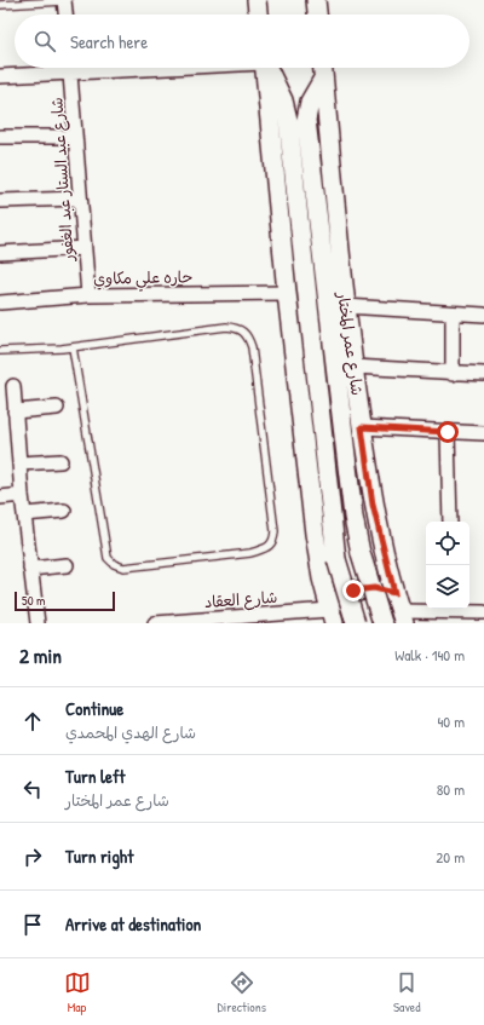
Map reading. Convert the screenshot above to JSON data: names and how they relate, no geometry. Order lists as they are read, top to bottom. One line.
{"streets":{"main road":["شارع عمر المختار"],"street":["شارع عبد الستار عبد الغفور","حاره علي مكاوي","شارع العقاد"]},"crossings":[["شارع عبد الستار عبد الغفور","حاره علي مكاوي"]],"scale_bar":"50 m","page":{"search":"Search here","scale":"50 m","heading":["2 min","Walk · 140 m"],"list":[["Continue","شارع الهدي المحمدي","40 m"],["Turn left","شارع عمر المختار","80 m"],["Turn right","20 m"],"Arrive at destination"],"nav":["Map","Directions","Saved"]}}
